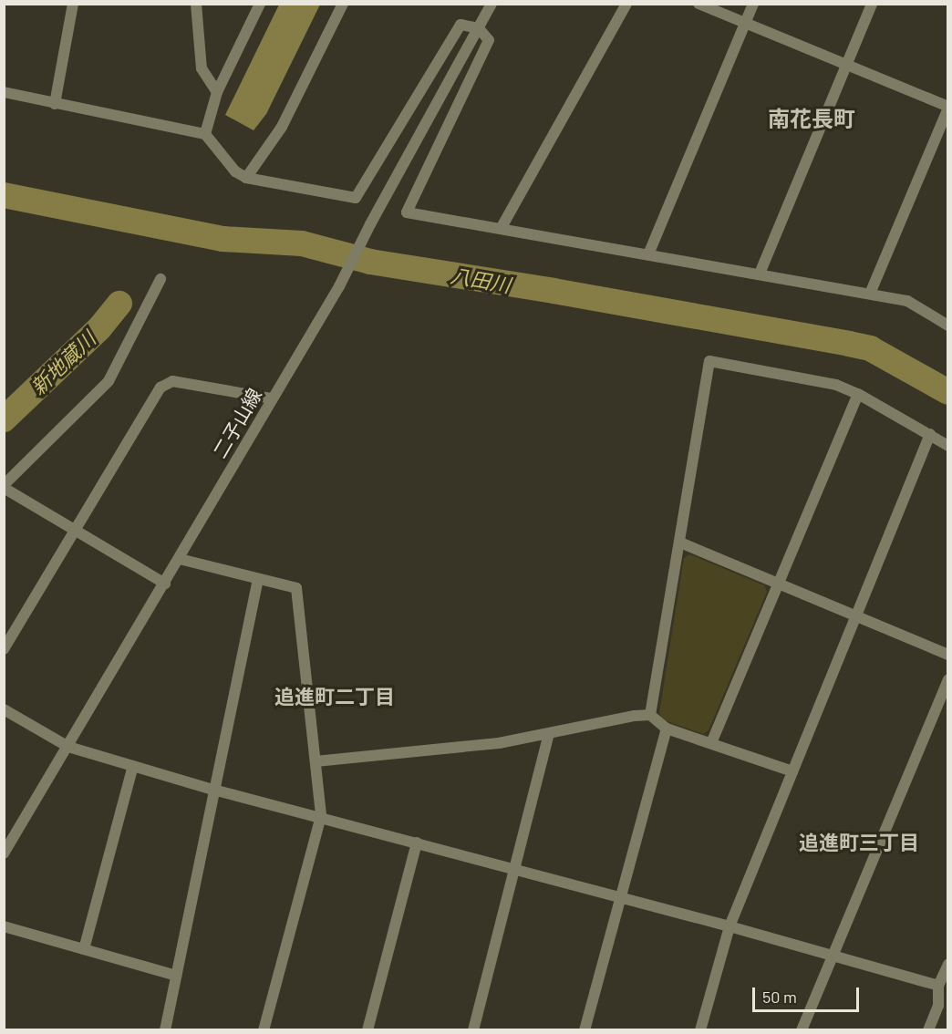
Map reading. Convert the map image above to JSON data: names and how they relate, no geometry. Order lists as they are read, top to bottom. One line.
{"streets":{"street":["二子山線"]},"districts":["南花長町","追進町二丁目","追進町三丁目"],"water":["八田川","新地蔵川"],"scale_bar":"50 m"}
